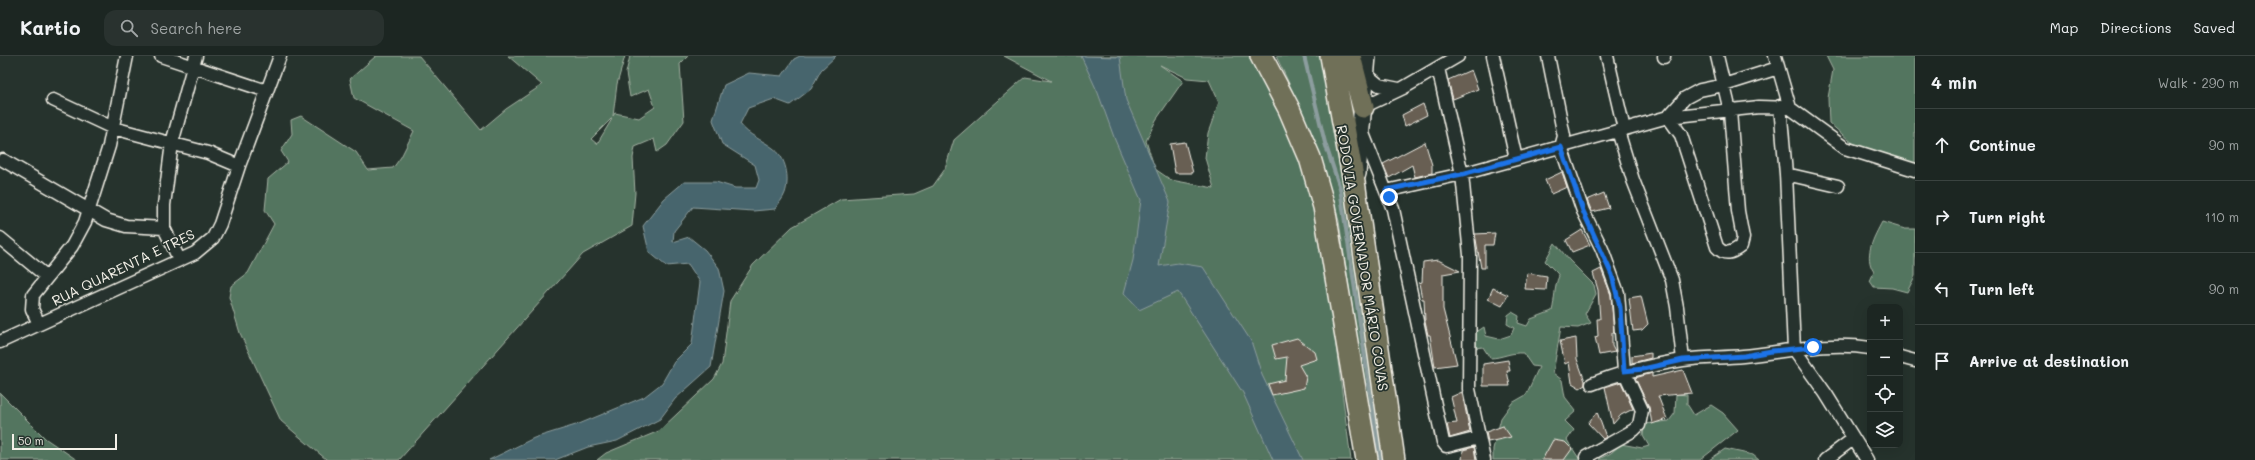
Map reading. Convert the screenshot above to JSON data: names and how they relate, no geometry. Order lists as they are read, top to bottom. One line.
{"streets":{"highway":["RODOVIA GOVERNADOR MÁRIO COVAS"],"street":["RUA QUARENTA E TRES"]},"scale_bar":"50 m","page":{"header":"Kartio","search":"Search here","nav":["Map","Directions","Saved"],"heading":["4 min","Walk · 290 m"],"list":[["Continue","90 m"],["Turn right","110 m"],["Turn left","90 m"],"Arrive at destination"],"map_buttons":["+","−"],"scale":"50 m"}}
